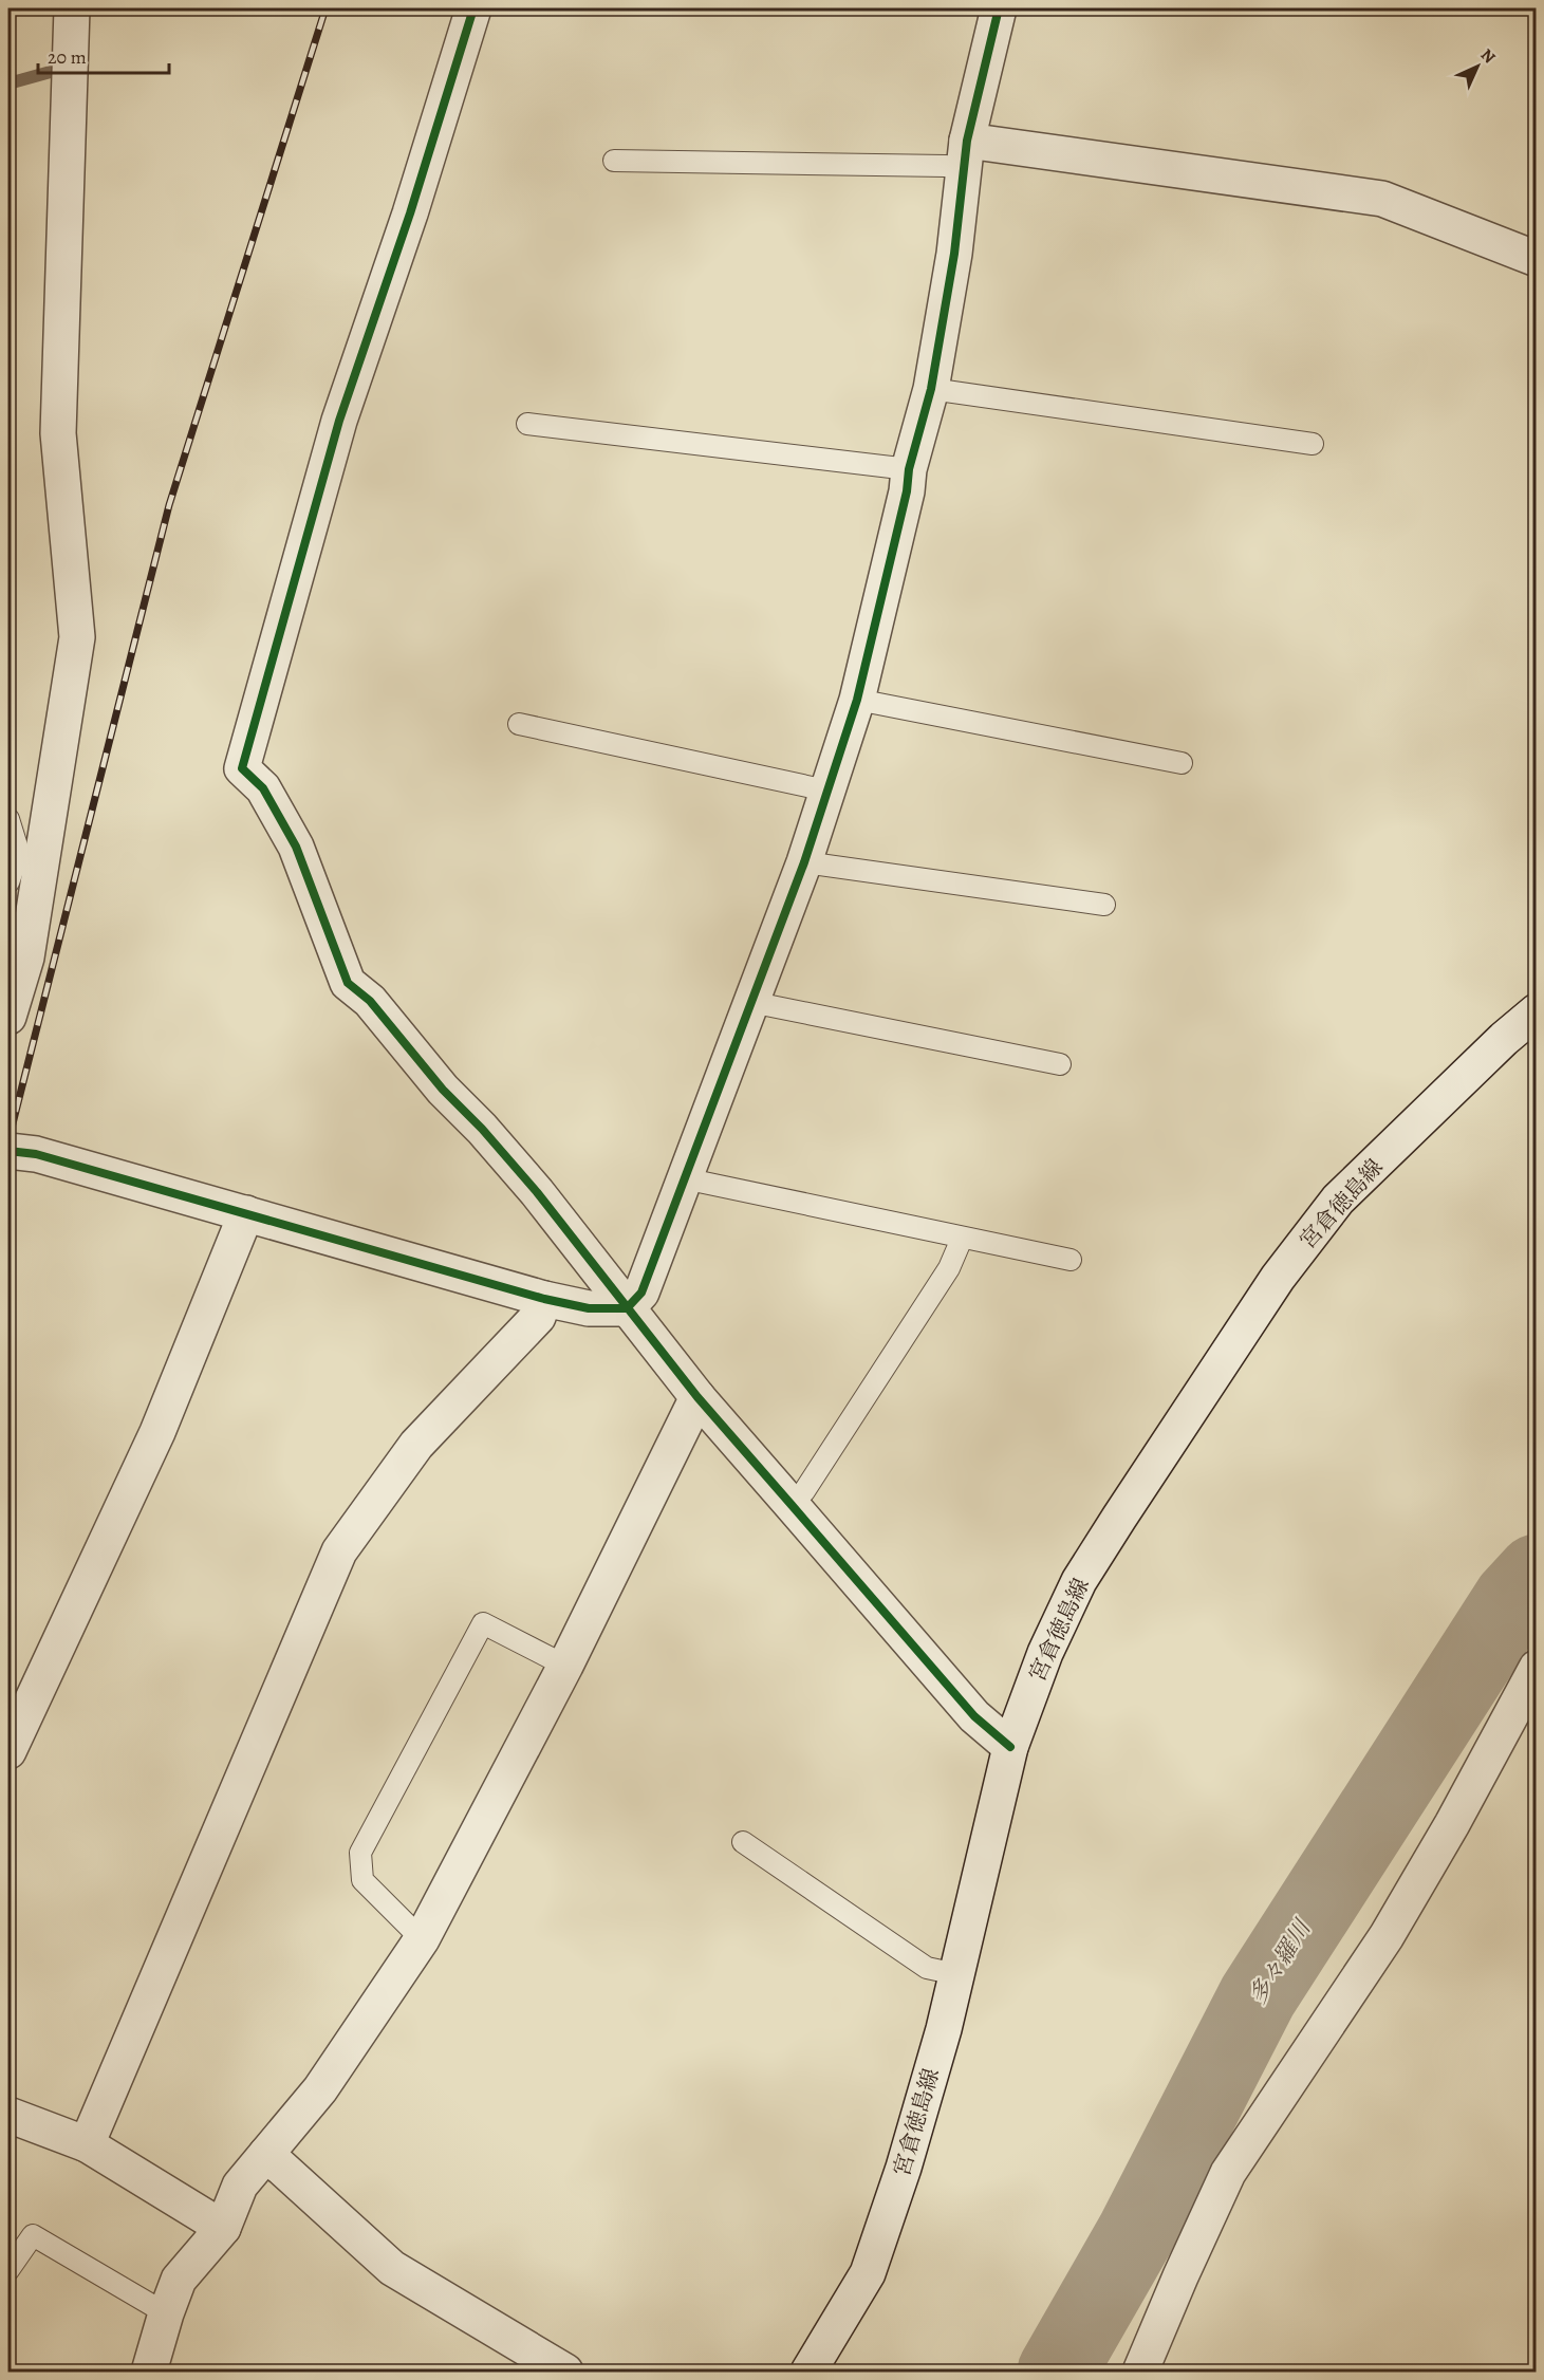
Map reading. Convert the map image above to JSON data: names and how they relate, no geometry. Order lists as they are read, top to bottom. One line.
{"streets":{"street":["宮倉徳島線"]},"water":["多々羅川"],"scale_bar":"20 m","north":"top right"}
